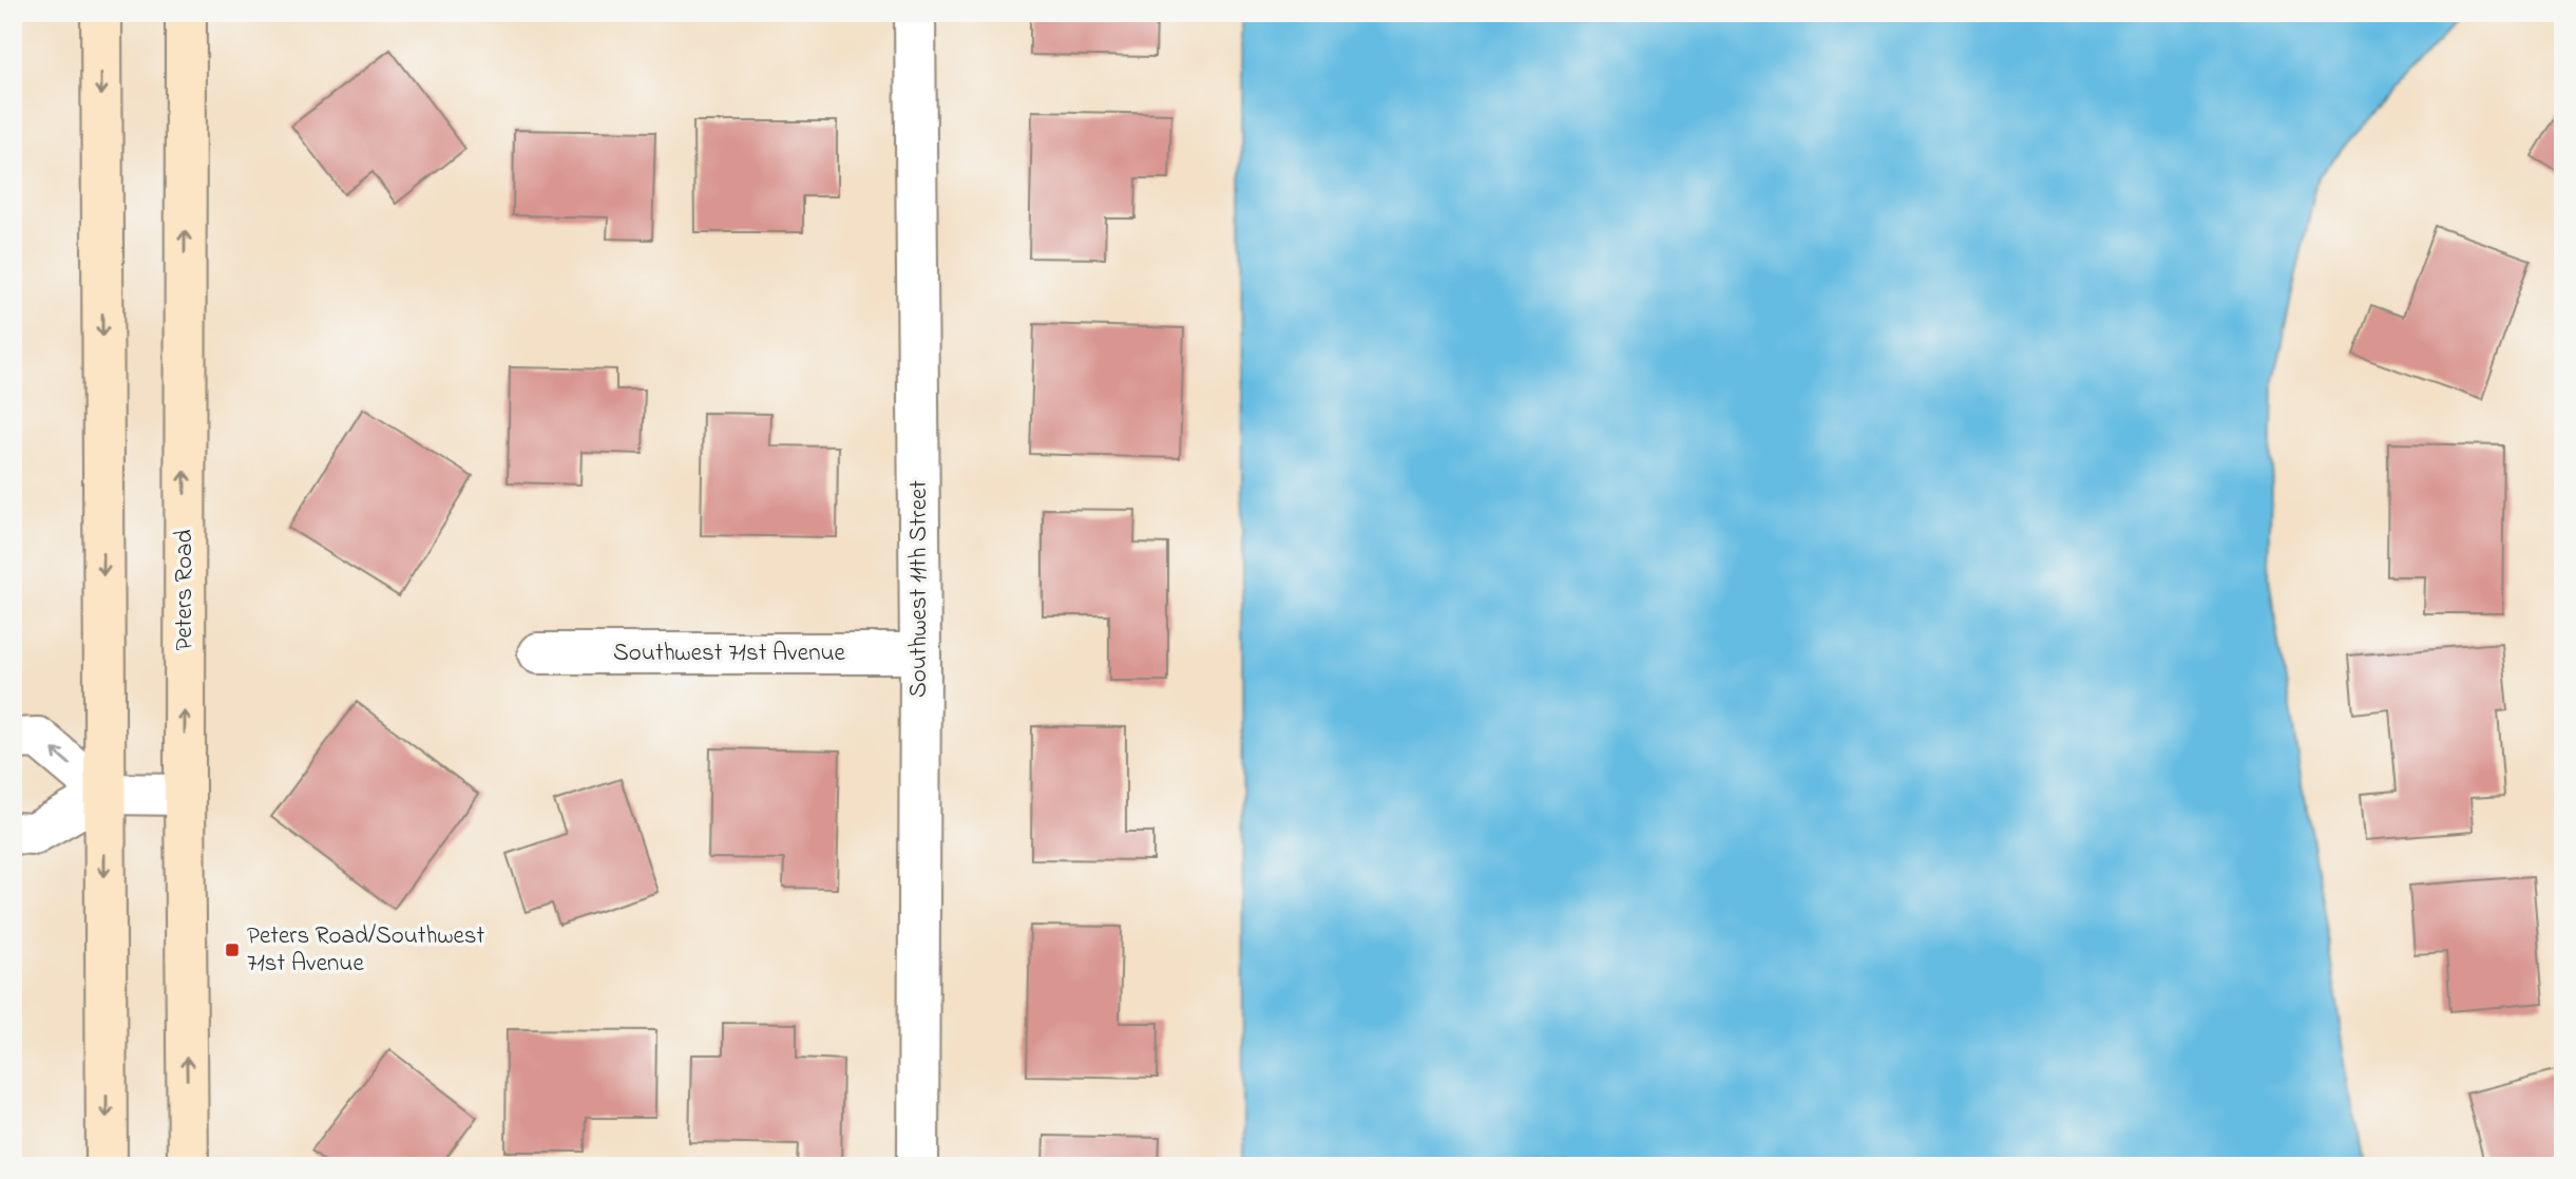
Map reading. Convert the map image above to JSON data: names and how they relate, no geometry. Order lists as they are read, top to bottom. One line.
{"streets":{"main road":["Peters Road"],"street":["Southwest 11th Street","Southwest 71st Avenue"]},"crossings":[["Southwest 11th Street","Southwest 71st Avenue"]],"places":{"transit":["Peters Road/Southwest 71st Avenue"]}}
